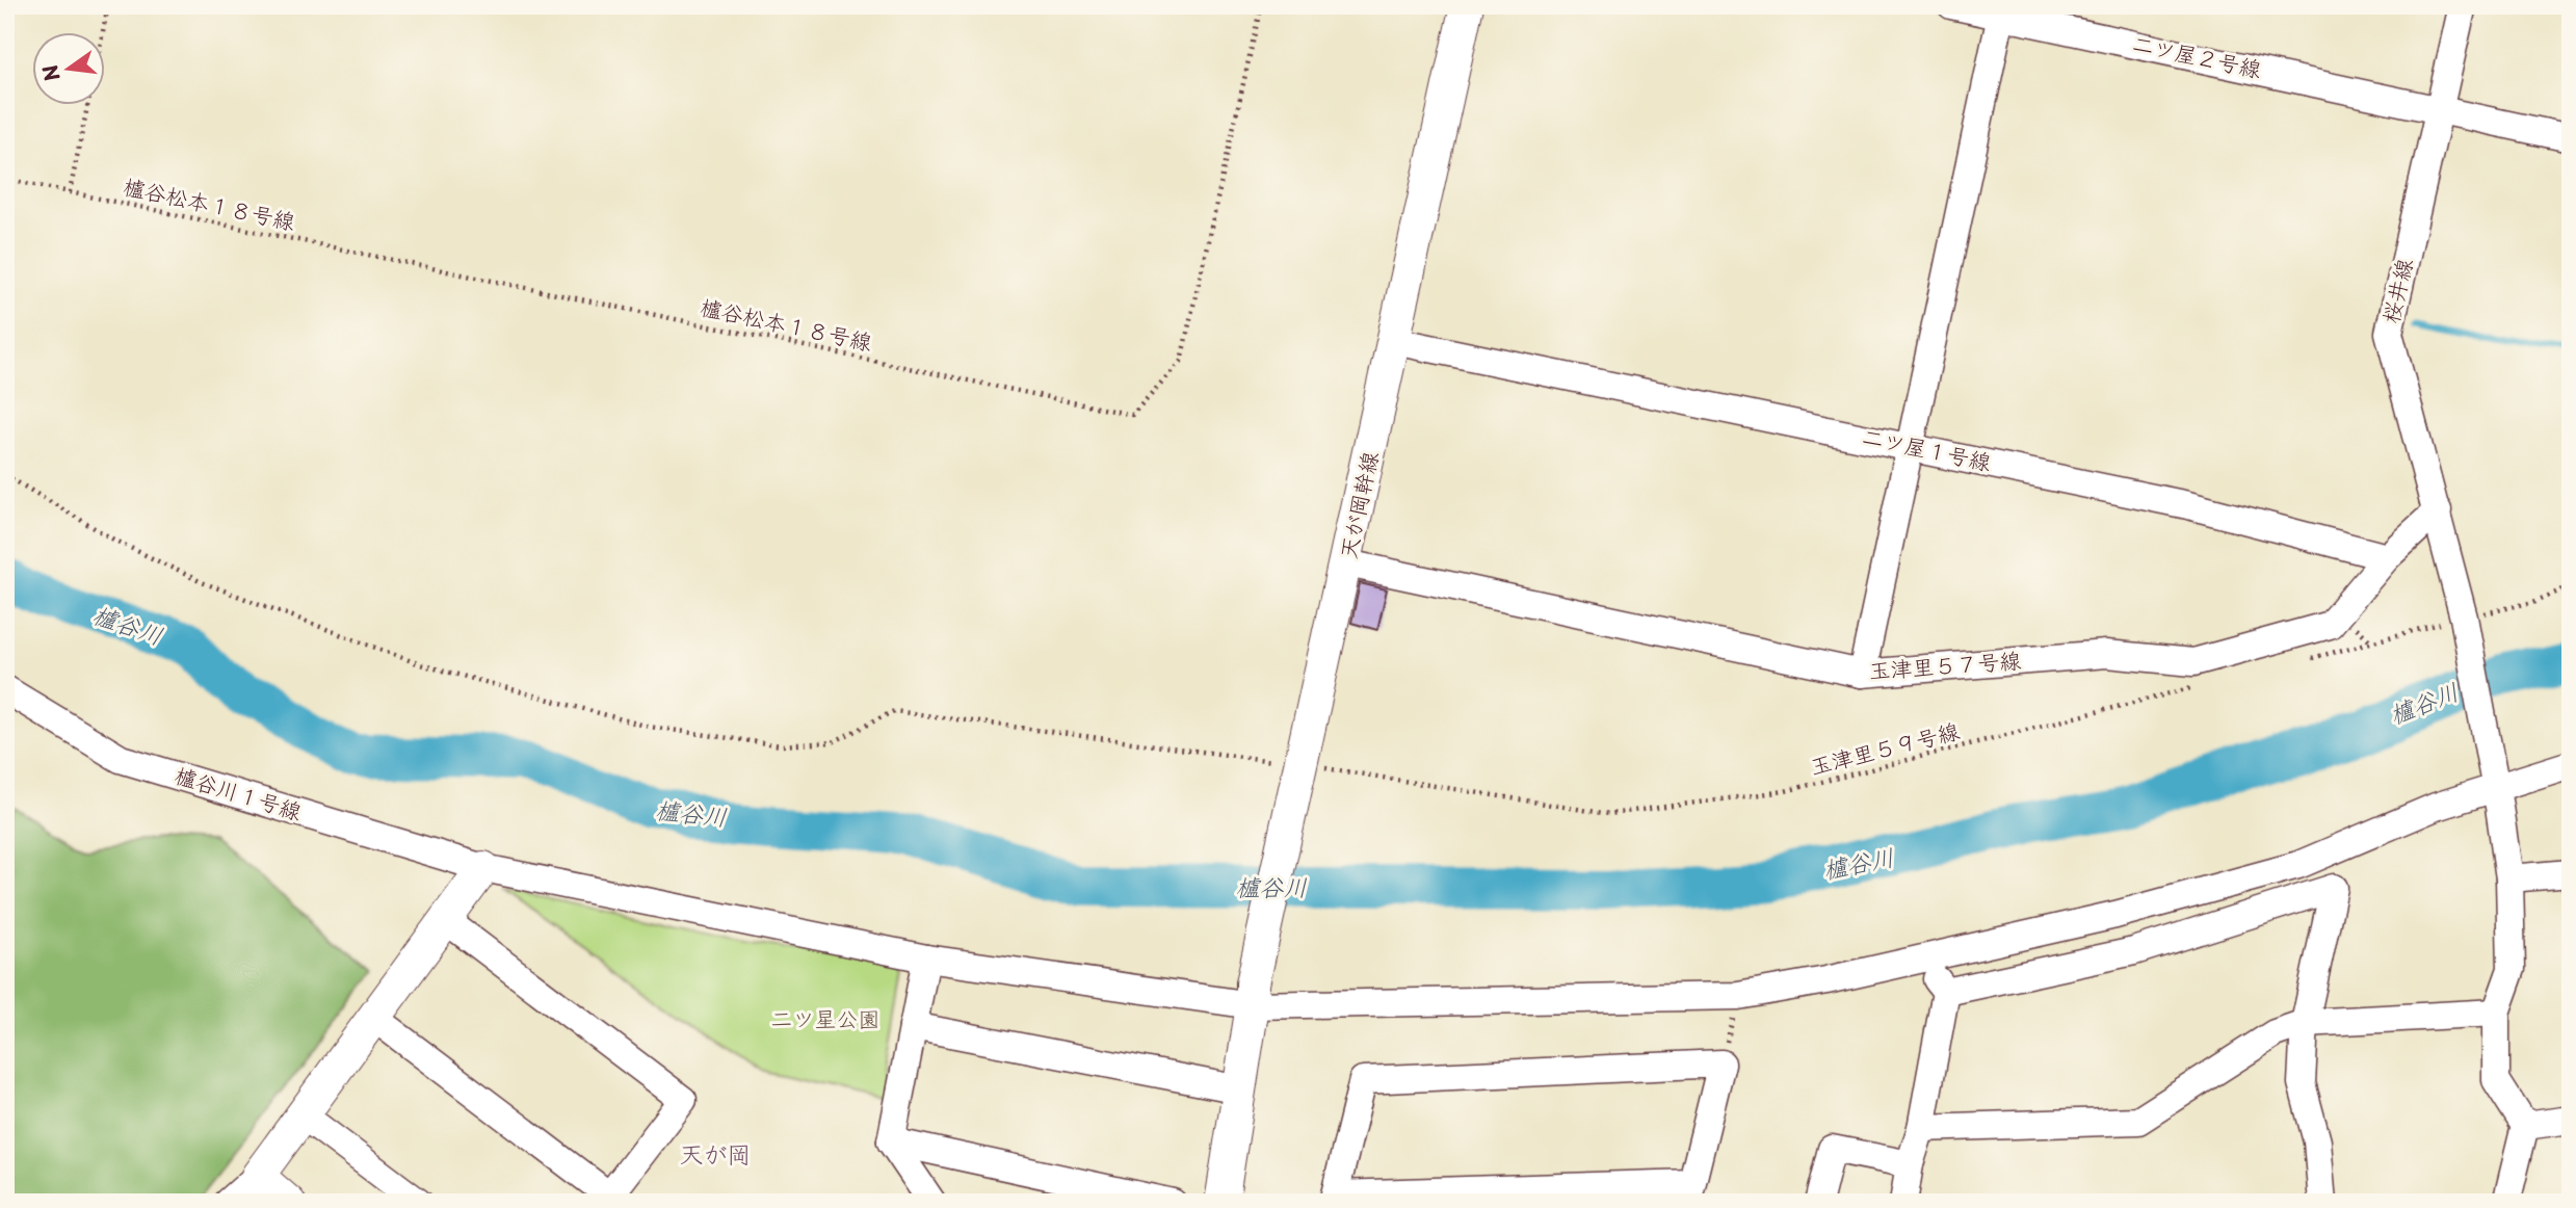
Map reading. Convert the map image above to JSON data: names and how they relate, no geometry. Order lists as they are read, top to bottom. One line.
{"streets":{"street":["二ツ屋２号線","桜井線","二ツ屋１号線","天が岡幹線","玉津里５７号線","櫨谷川１号線"],"path":["櫨谷松本１８号線","玉津里５９号線"]},"crossings":[["二ツ屋２号線","桜井線"],["桜井線","櫨谷川１号線"],["二ツ屋１号線","天が岡幹線"],["二ツ屋１号線","玉津里５７号線"],["天が岡幹線","玉津里５７号線"],["天が岡幹線","玉津里５９号線"],["天が岡幹線","櫨谷川１号線"]],"districts":["天が岡"],"water":["櫨谷川"],"parks":["二ツ星公園"],"north":"left"}
